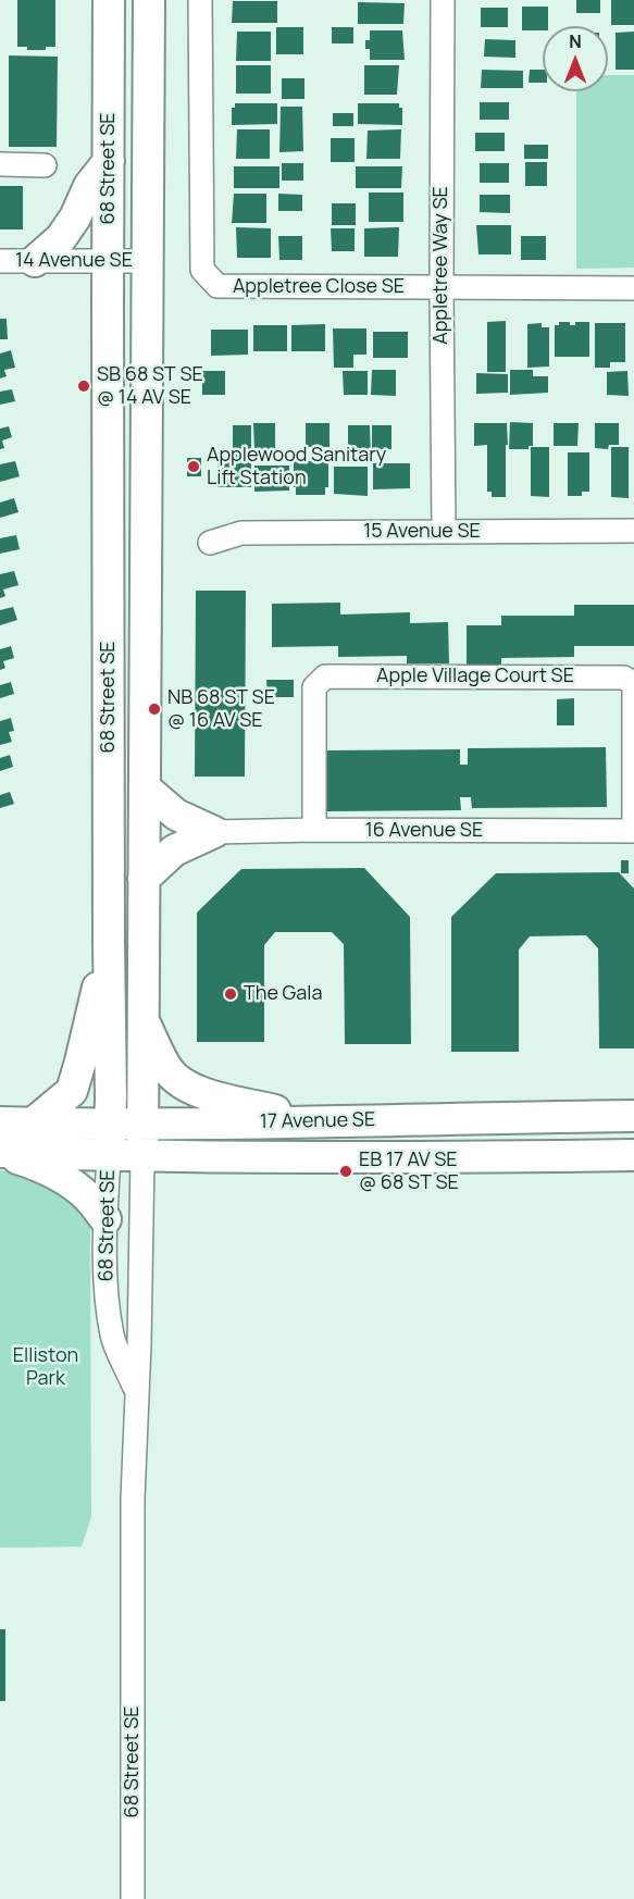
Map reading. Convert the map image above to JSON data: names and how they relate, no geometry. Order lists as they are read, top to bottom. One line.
{"streets":{"main road":["68 Street SE","17 Avenue SE"],"street":["14 Avenue SE","Appletree Way SE","Appletree Close SE","15 Avenue SE","Apple Village Court SE","16 Avenue SE"]},"crossings":[["68 Street SE","14 Avenue SE"],["68 Street SE","17 Avenue SE"],["Appletree Way SE","Appletree Close SE"],["Appletree Way SE","15 Avenue SE"],["Apple Village Court SE","16 Avenue SE"]],"parks":["Elliston Park"],"places":["SB 68 ST SE @ 14 AV SE","Applewood Sanitary Lift Station","NB 68 ST SE @ 16 AV SE","The Gala","EB 17 AV SE @ 68 ST SE"],"north":"top"}
